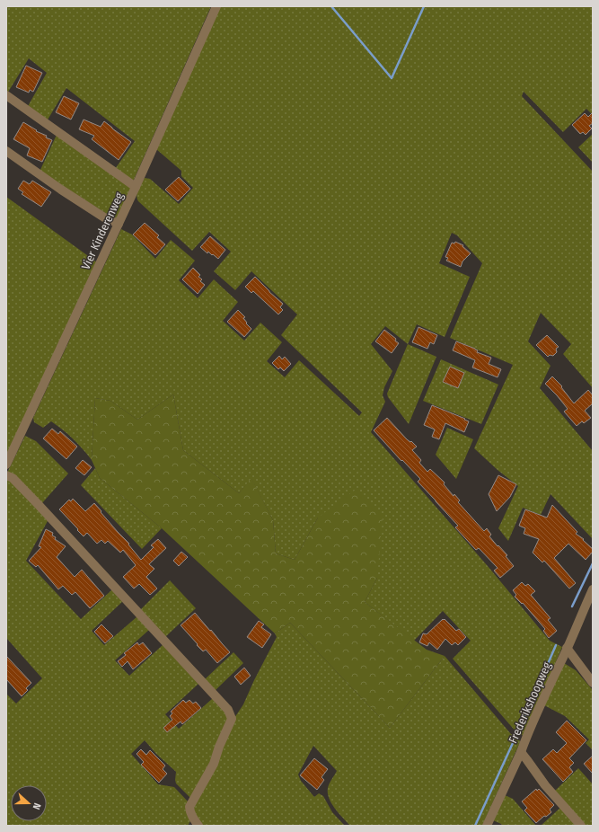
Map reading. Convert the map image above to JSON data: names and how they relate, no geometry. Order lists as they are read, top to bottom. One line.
{"streets":{"street":["Vier Kinderenweg","Frederikshoopweg"]},"north":"right"}
